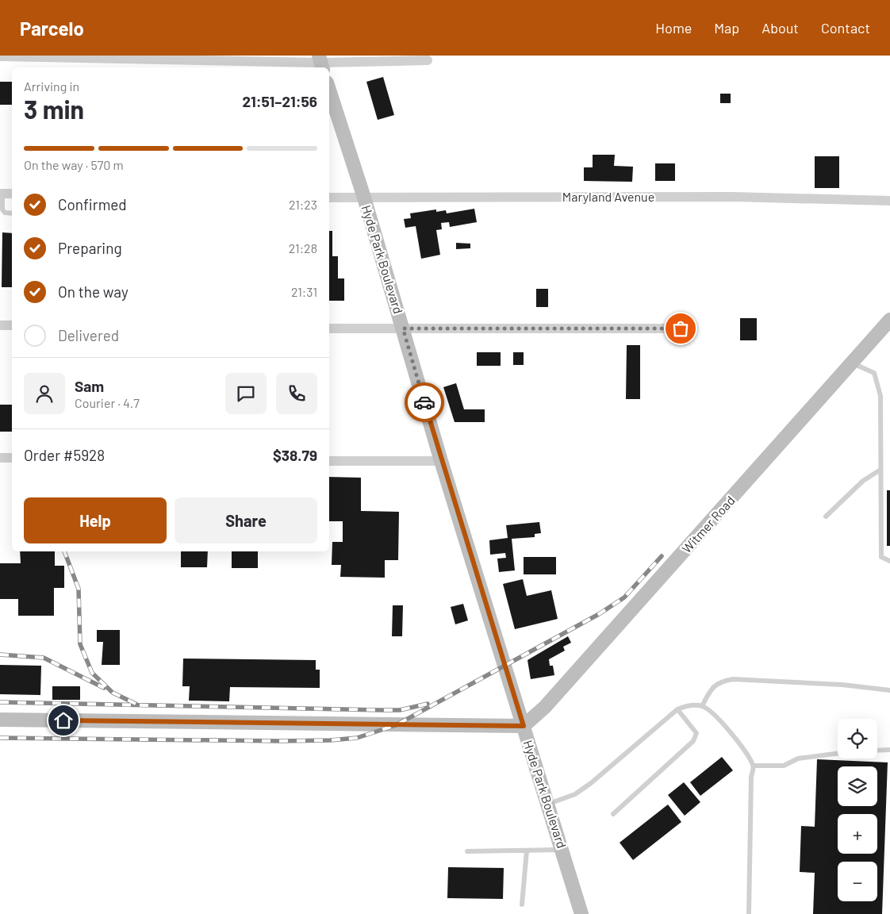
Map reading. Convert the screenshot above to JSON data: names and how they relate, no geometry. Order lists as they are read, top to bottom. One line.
{"streets":{"main road":["Hyde Park Boulevard","Witmer Road"],"street":["Maryland Avenue"]},"crossings":[["Maryland Avenue","Hyde Park Boulevard"],["Hyde Park Boulevard","Witmer Road"]],"page":{"header":"Parcelo","nav":["Home","Map","About","Contact"],"heading":["3 min","Arriving in","21:51–21:56"],"panel":["Sam","Courier · 4.7","Order #5928","$38.79"],"bar":"On the way · 570 m","list":[["Confirmed","21:23"],["Preparing","21:28"],["On the way","21:31"],"Delivered"],"buttons":["Help","Share"],"map_buttons":["+","−"]}}
